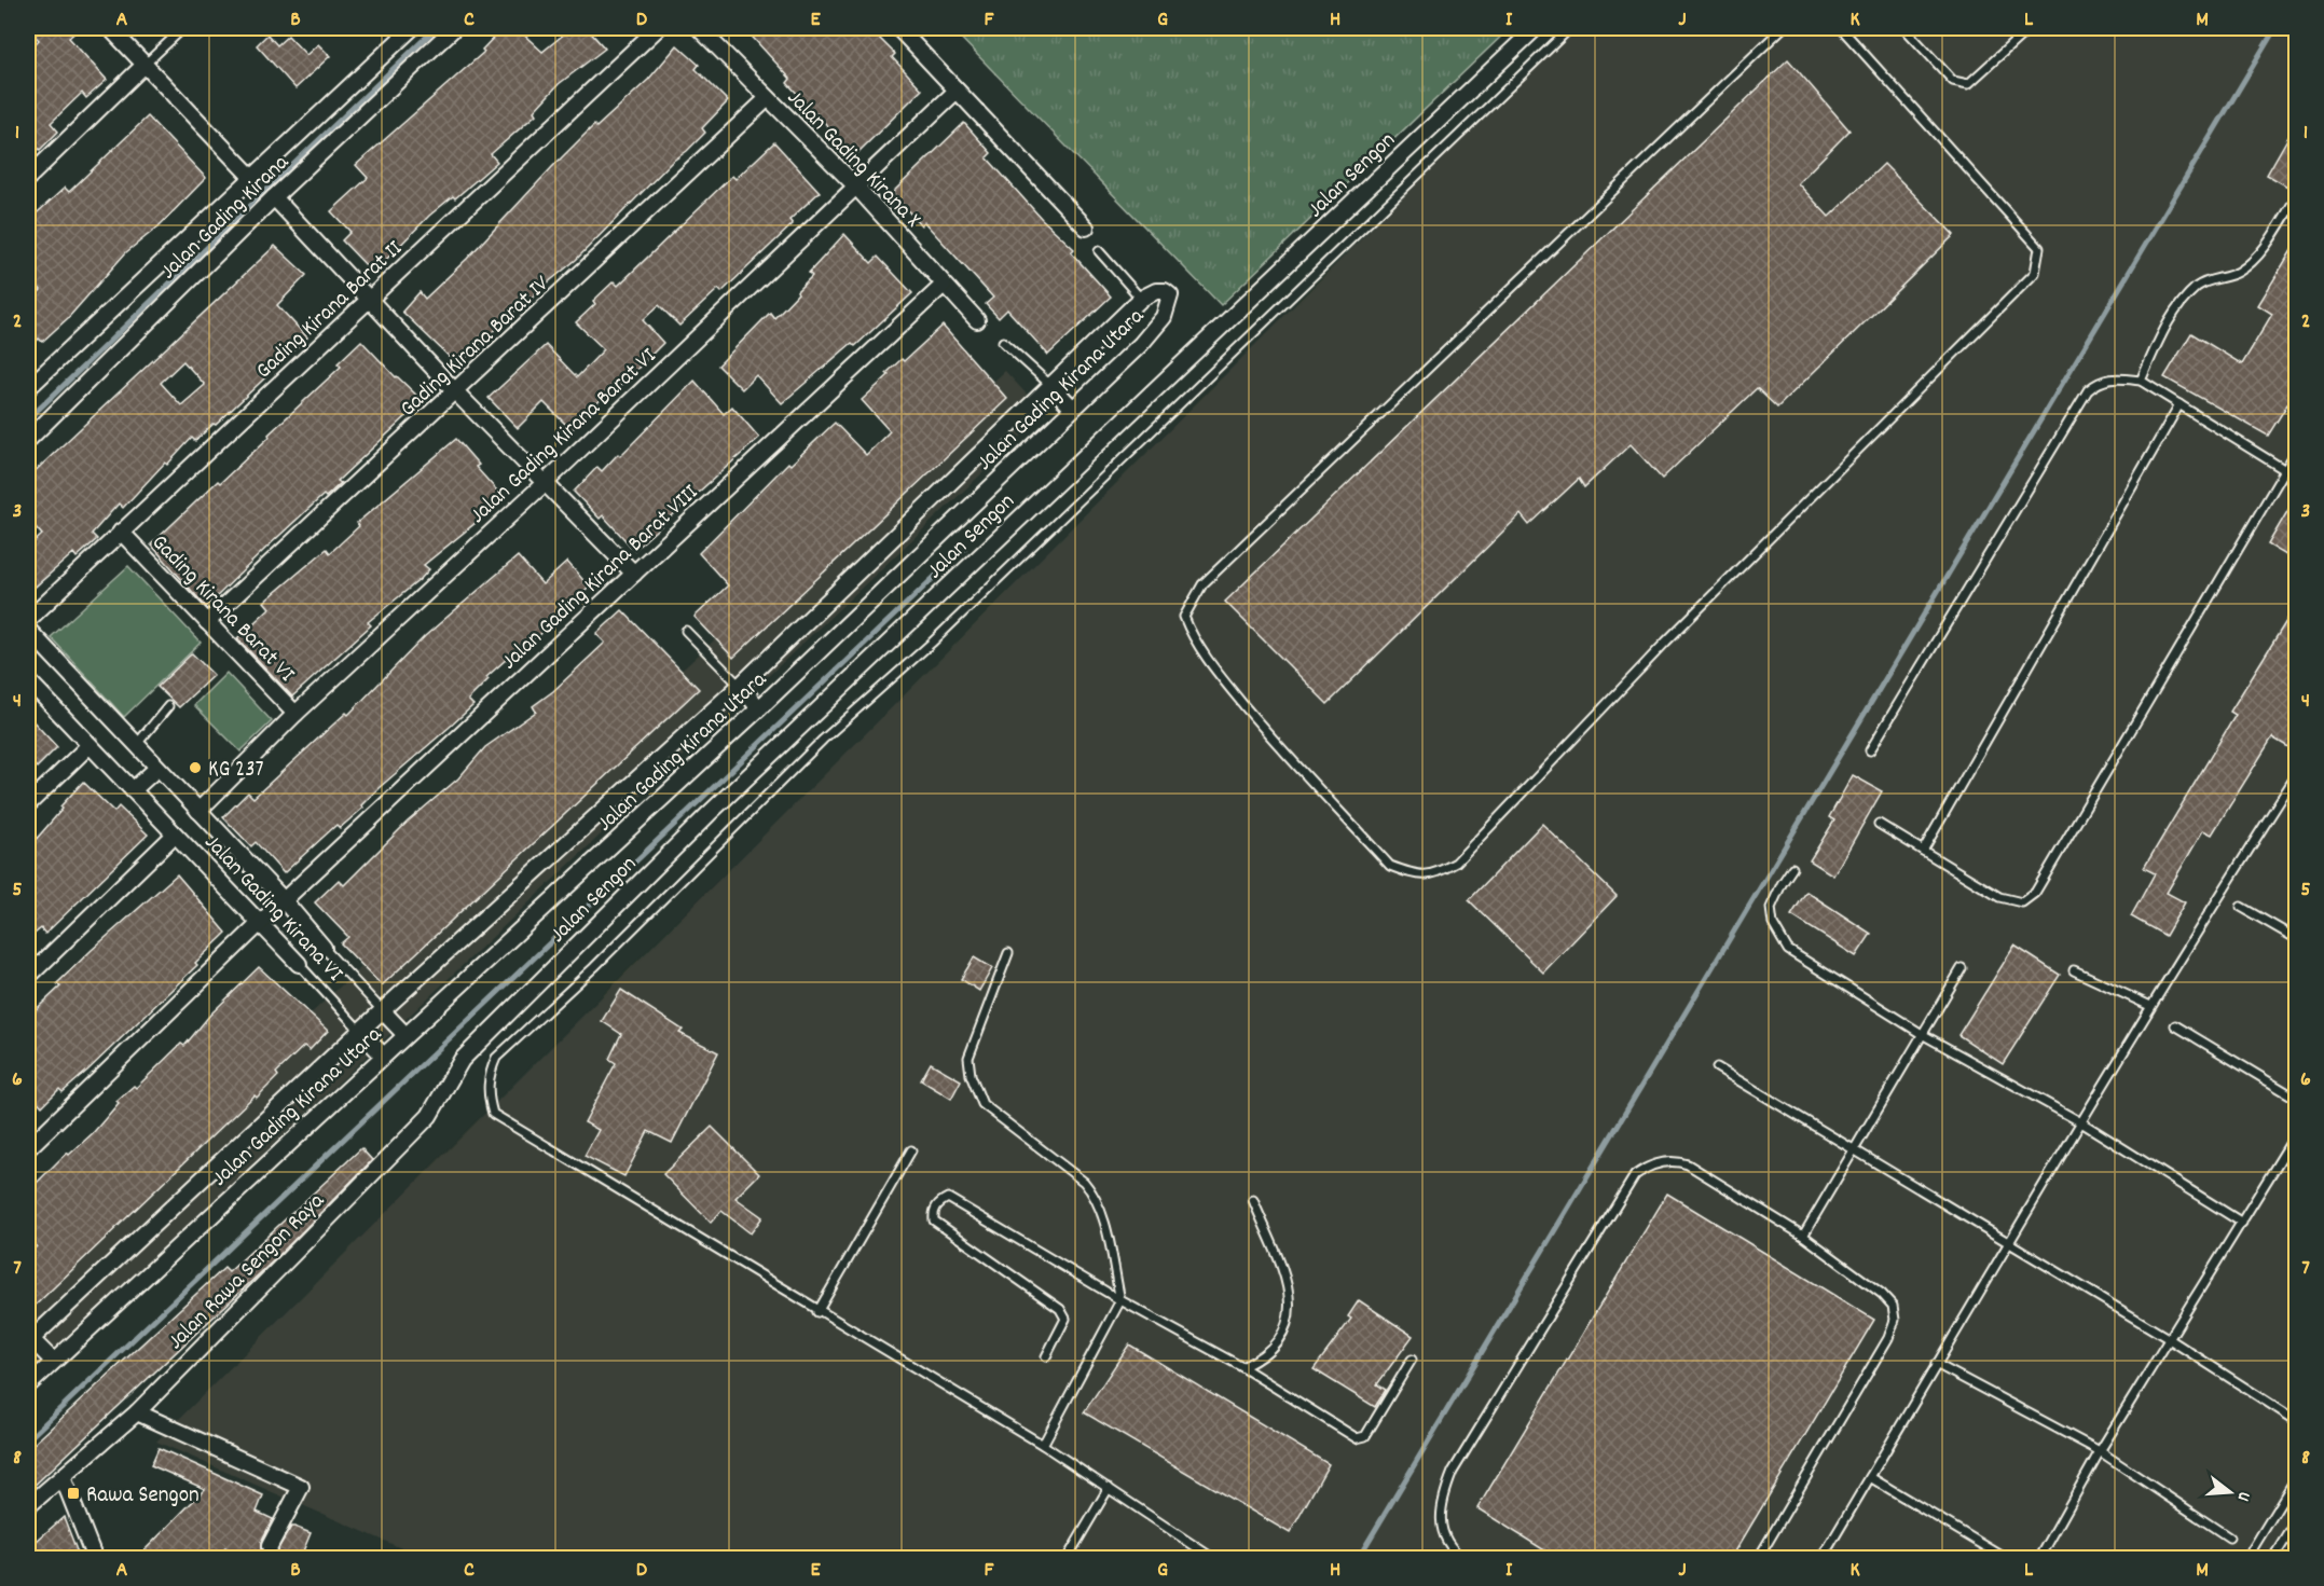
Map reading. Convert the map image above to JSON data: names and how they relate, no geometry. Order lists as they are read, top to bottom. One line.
{"streets":{"street":["Jalan Gading Kirana X","Jalan Sengon","Jalan Gading Kirana","Gading Kirana Barat II","Gading Kirana Barat IV","Jalan Gading Kirana Utara","Jalan Gading Kirana Barat VI","Jalan Gading Kirana Barat VIII","Gading Kirana Barat VI","Jalan Gading Kirana VI","Jalan Rawa Sengon Raya"]},"crossings":[["Jalan Gading Kirana X","Gading Kirana Barat IV"],["Jalan Gading Kirana X","Jalan Gading Kirana Barat VI"],["Jalan Gading Kirana X","Jalan Gading Kirana Barat VIII"],["Jalan Sengon","Jalan Rawa Sengon Raya"],["Gading Kirana Barat II","Gading Kirana Barat VI"],["Gading Kirana Barat IV","Gading Kirana Barat VI"],["Jalan Gading Kirana Utara","Jalan Gading Kirana VI"],["Jalan Gading Kirana Barat VI","Gading Kirana Barat VI"],["Jalan Gading Kirana Barat VI","Jalan Gading Kirana VI"],["Jalan Gading Kirana Barat VIII","Jalan Gading Kirana VI"]],"places":{"other":["KG 237"],"transit":["Rawa Sengon"]},"north":"right","grid":{"columns":["A","B","C","D","E","F","G","H","I","J","K","L","M"],"rows":["1","2","3","4","5","6","7","8"]}}
